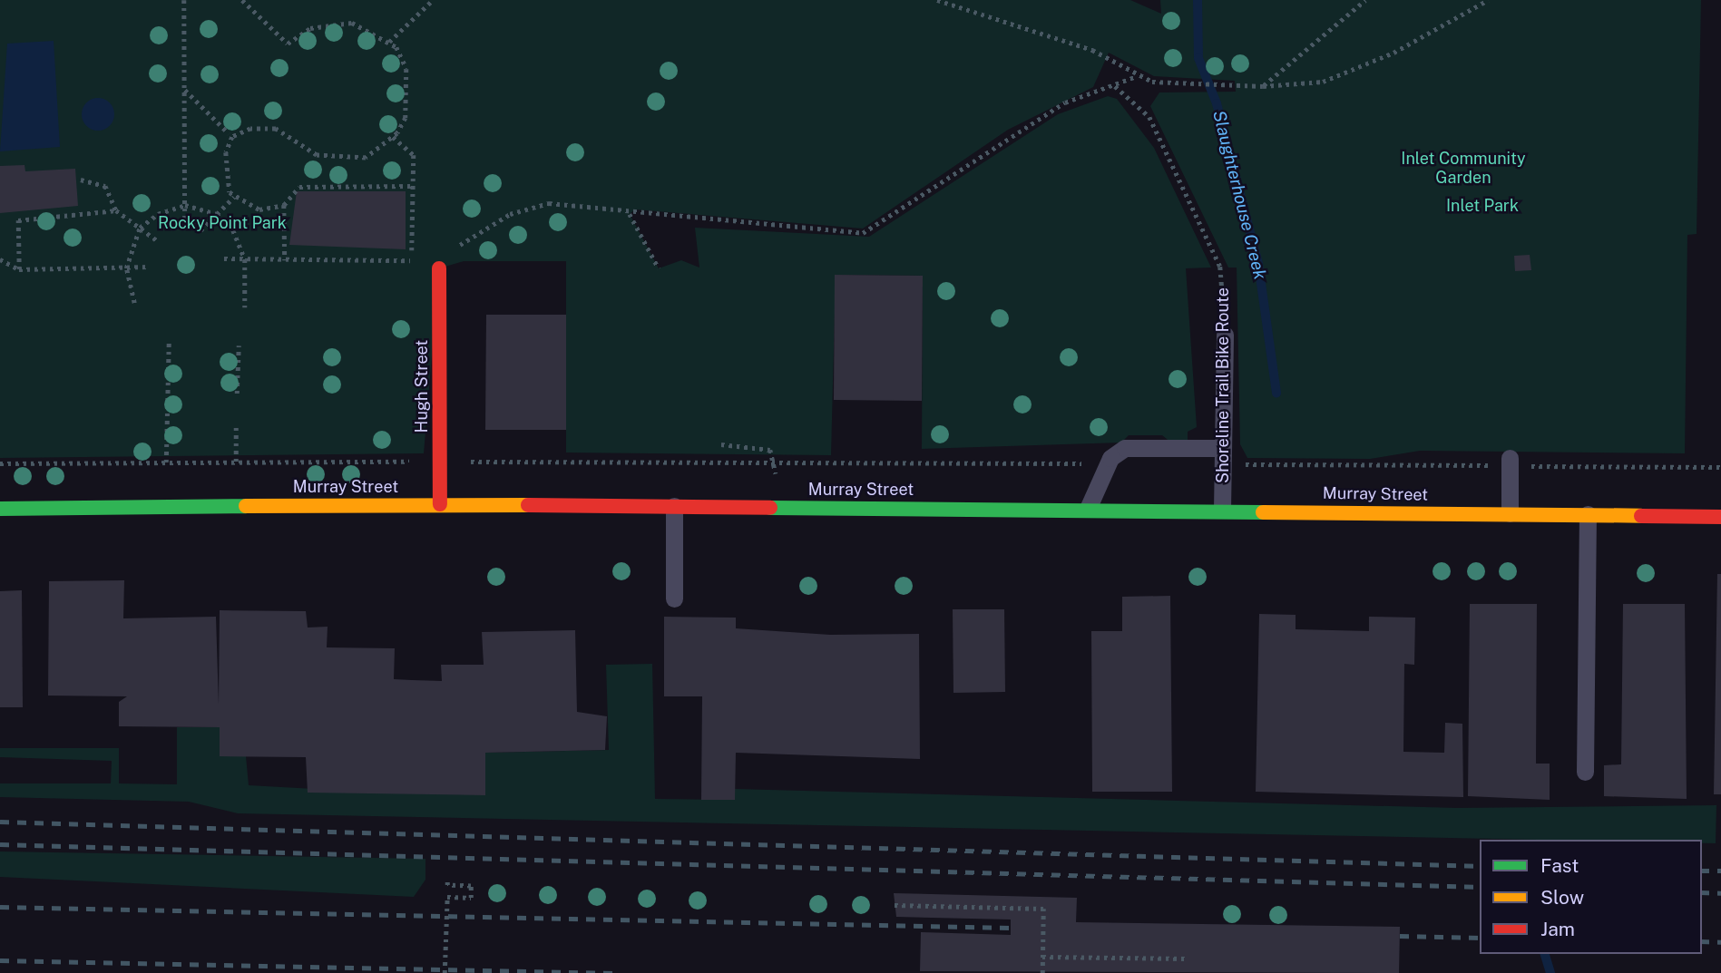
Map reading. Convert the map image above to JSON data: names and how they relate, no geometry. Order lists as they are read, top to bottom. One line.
{"streets":{"main road":["Hugh Street","Murray Street"],"lane":["Shoreline Trail Bike Route"]},"crossings":[["Shoreline Trail Bike Route","Murray Street"],["Hugh Street","Murray Street"]],"water":["Slaughterhouse Creek"],"parks":["Inlet Community Garden","Inlet Park","Rocky Point Park"],"legend":["Fast","Slow","Jam"]}
